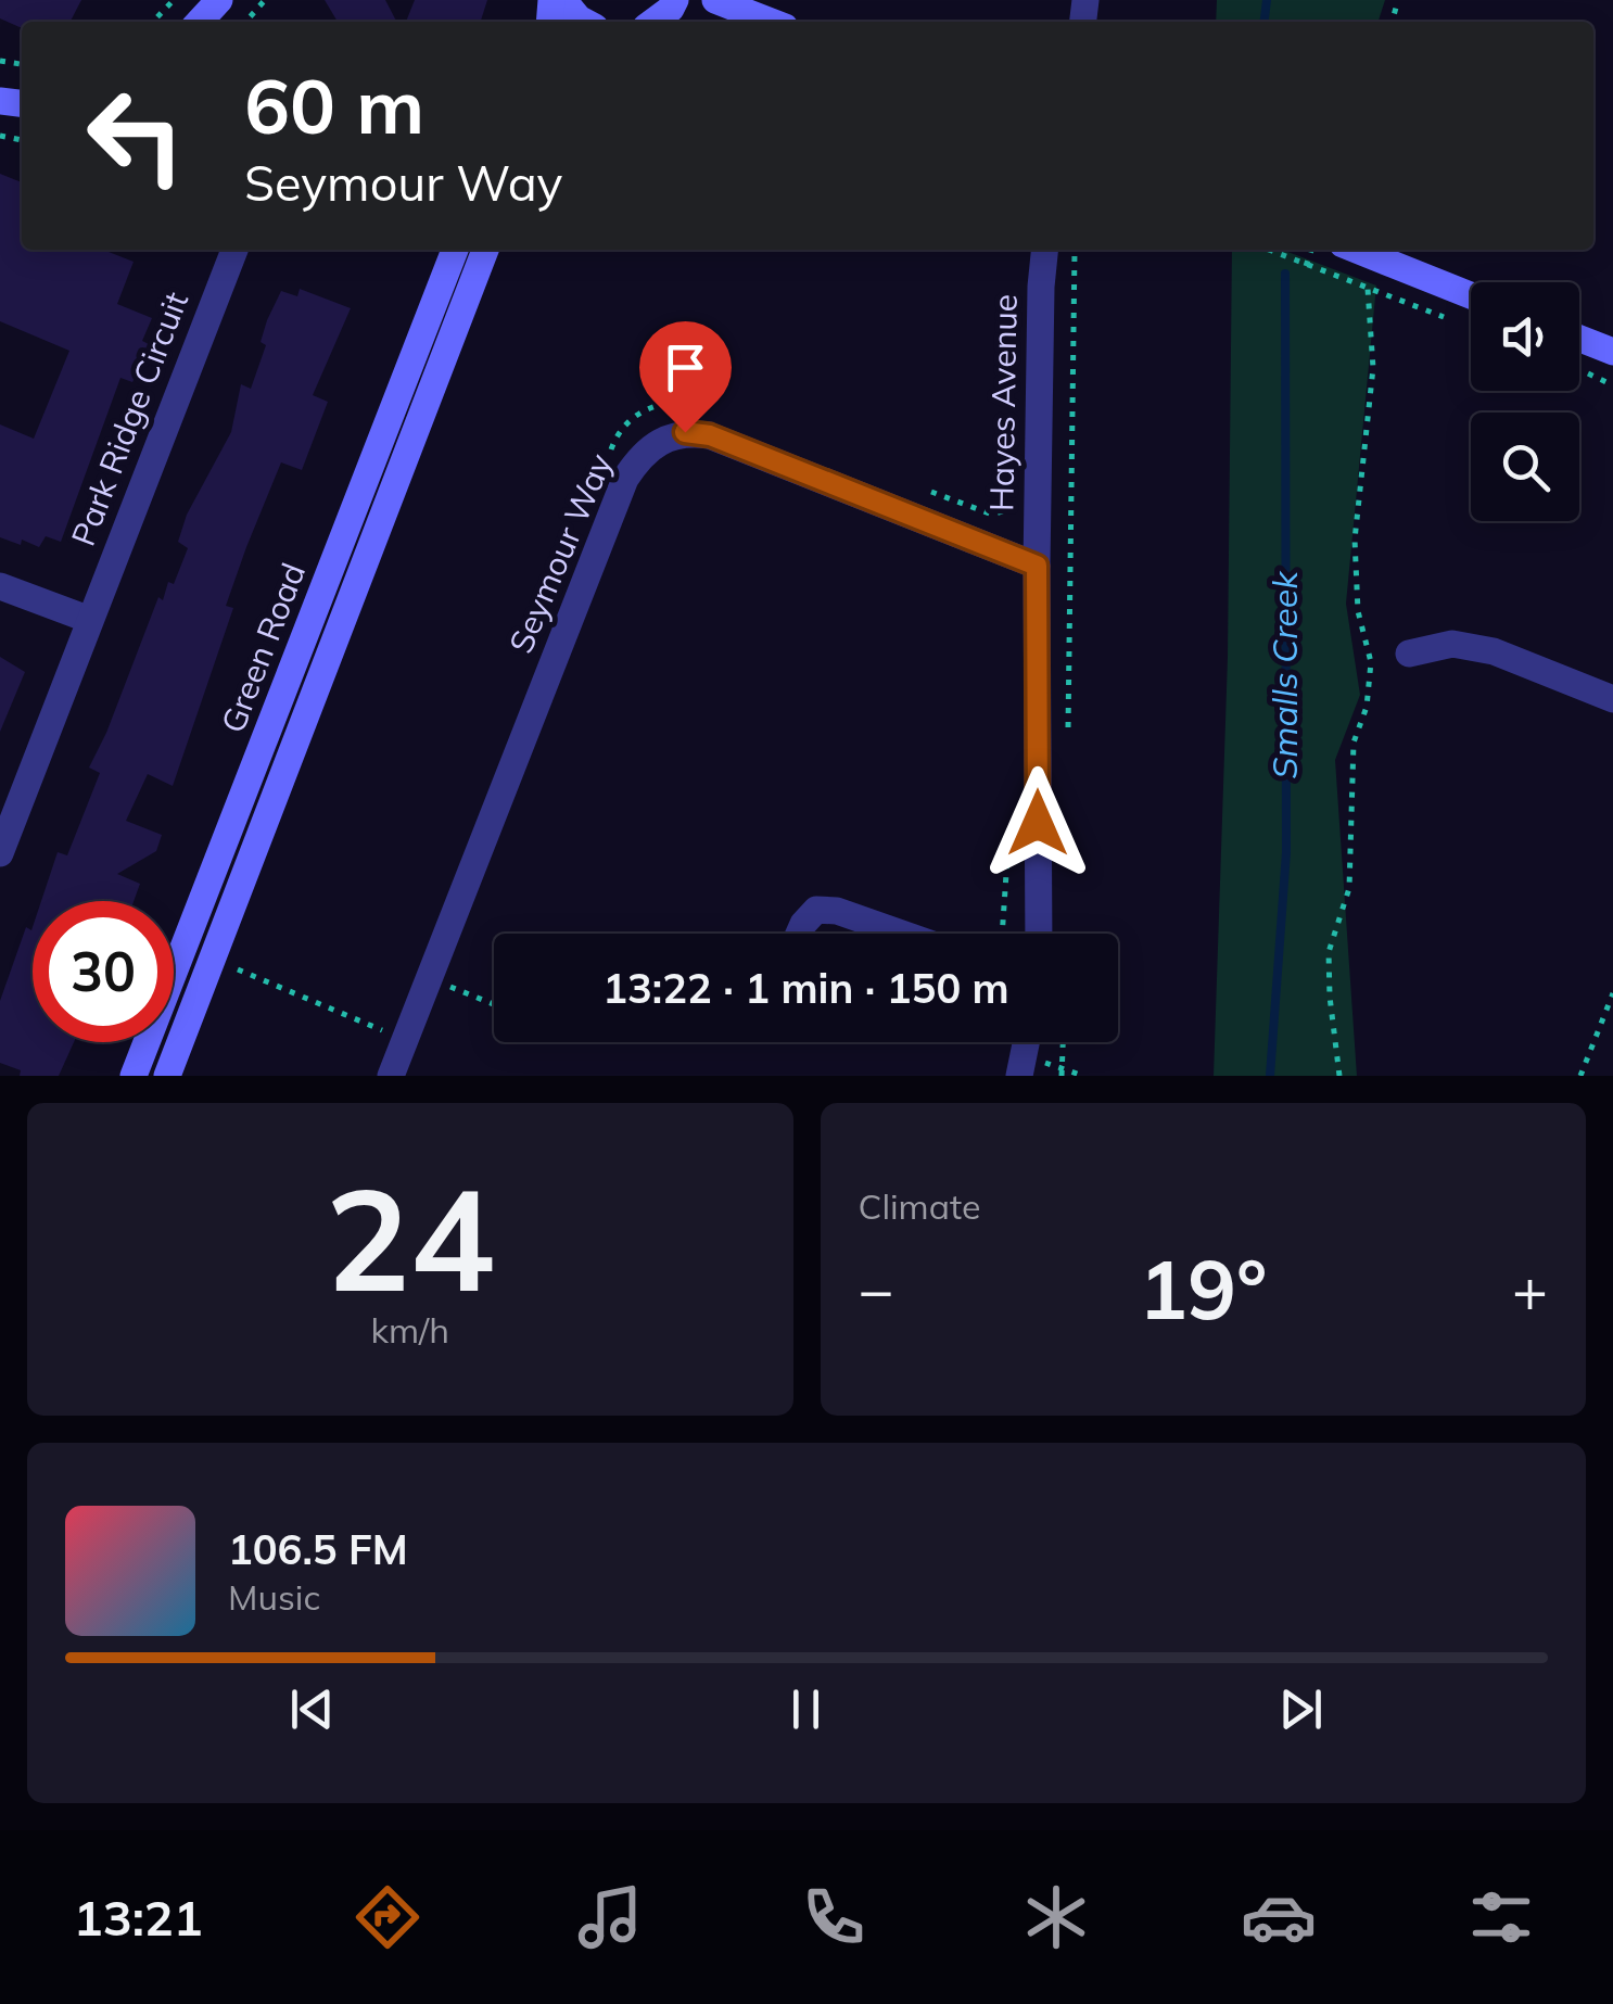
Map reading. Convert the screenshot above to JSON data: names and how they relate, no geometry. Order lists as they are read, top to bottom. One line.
{"streets":{"main road":["Green Road"],"street":["Hayes Avenue","Park Ridge Circuit","Seymour Way"]},"crossings":[["Hayes Avenue","Seymour Way"]],"water":["Smalls Creek"],"page":{"turn":["60 m","Seymour Way"],"limit":"30","trip":"13:22 · 1 min · 150 m","tile":[["24","km/h"],"Climate"],"heat":["−","19°","+"],"song":["106.5 FM","Music"],"tabs":"13:21"}}
